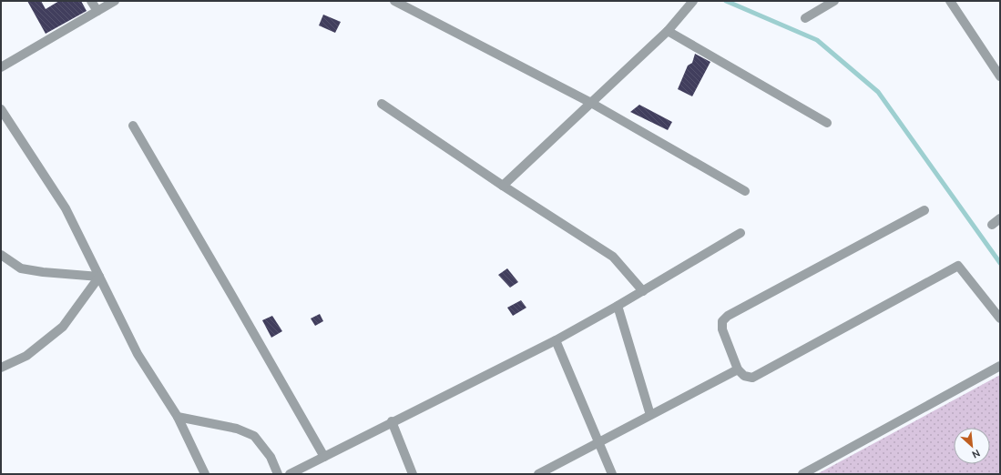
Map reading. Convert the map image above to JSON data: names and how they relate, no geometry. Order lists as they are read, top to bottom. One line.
{"north":"bottom right"}
